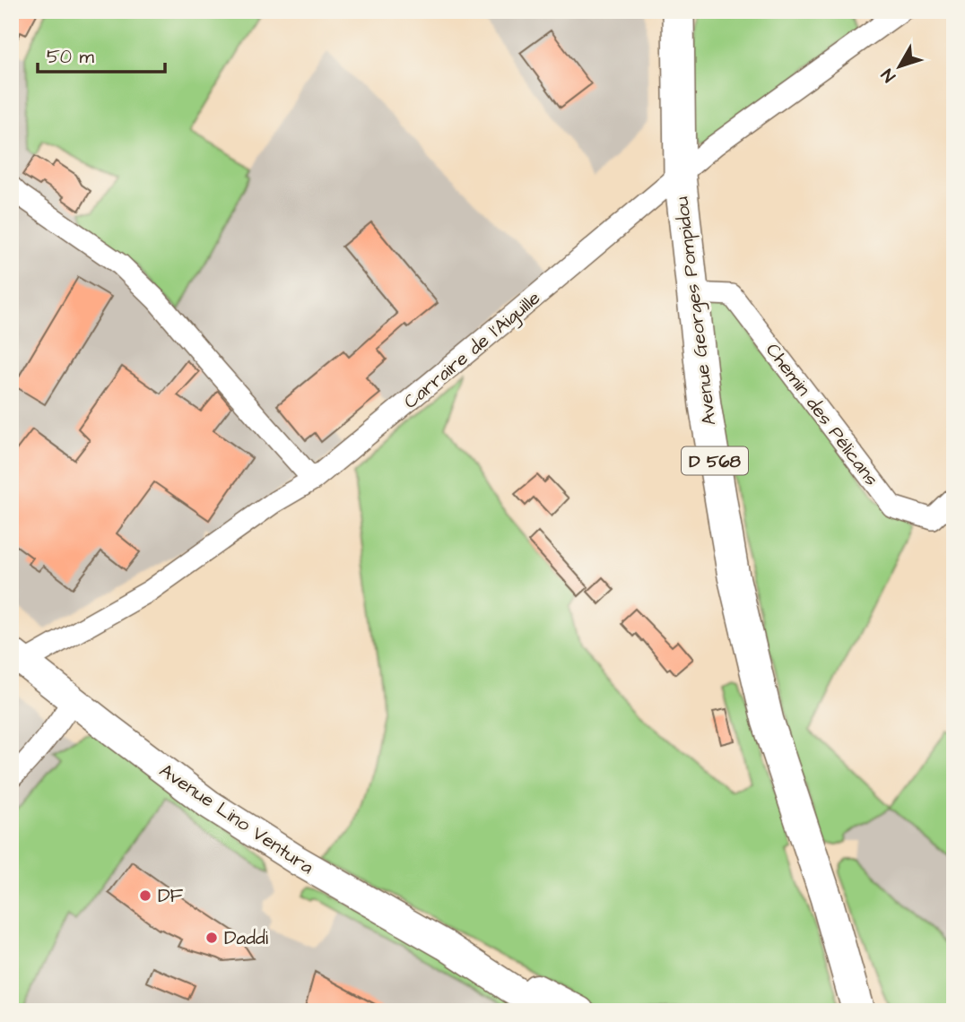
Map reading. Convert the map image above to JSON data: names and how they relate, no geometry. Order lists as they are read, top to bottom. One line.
{"streets":{"main road":["Avenue Georges Pompidou","D 568","Avenue Lino Ventura"],"street":["Carraire de l'Aiguille","Chemin des Pélicans"]},"crossings":[["Avenue Georges Pompidou","Carraire de l'Aiguille"],["Avenue Georges Pompidou","Chemin des Pélicans"],["Carraire de l'Aiguille","Avenue Lino Ventura"]],"places":["DF","Daddi"],"scale_bar":"50 m","north":"bottom left"}
